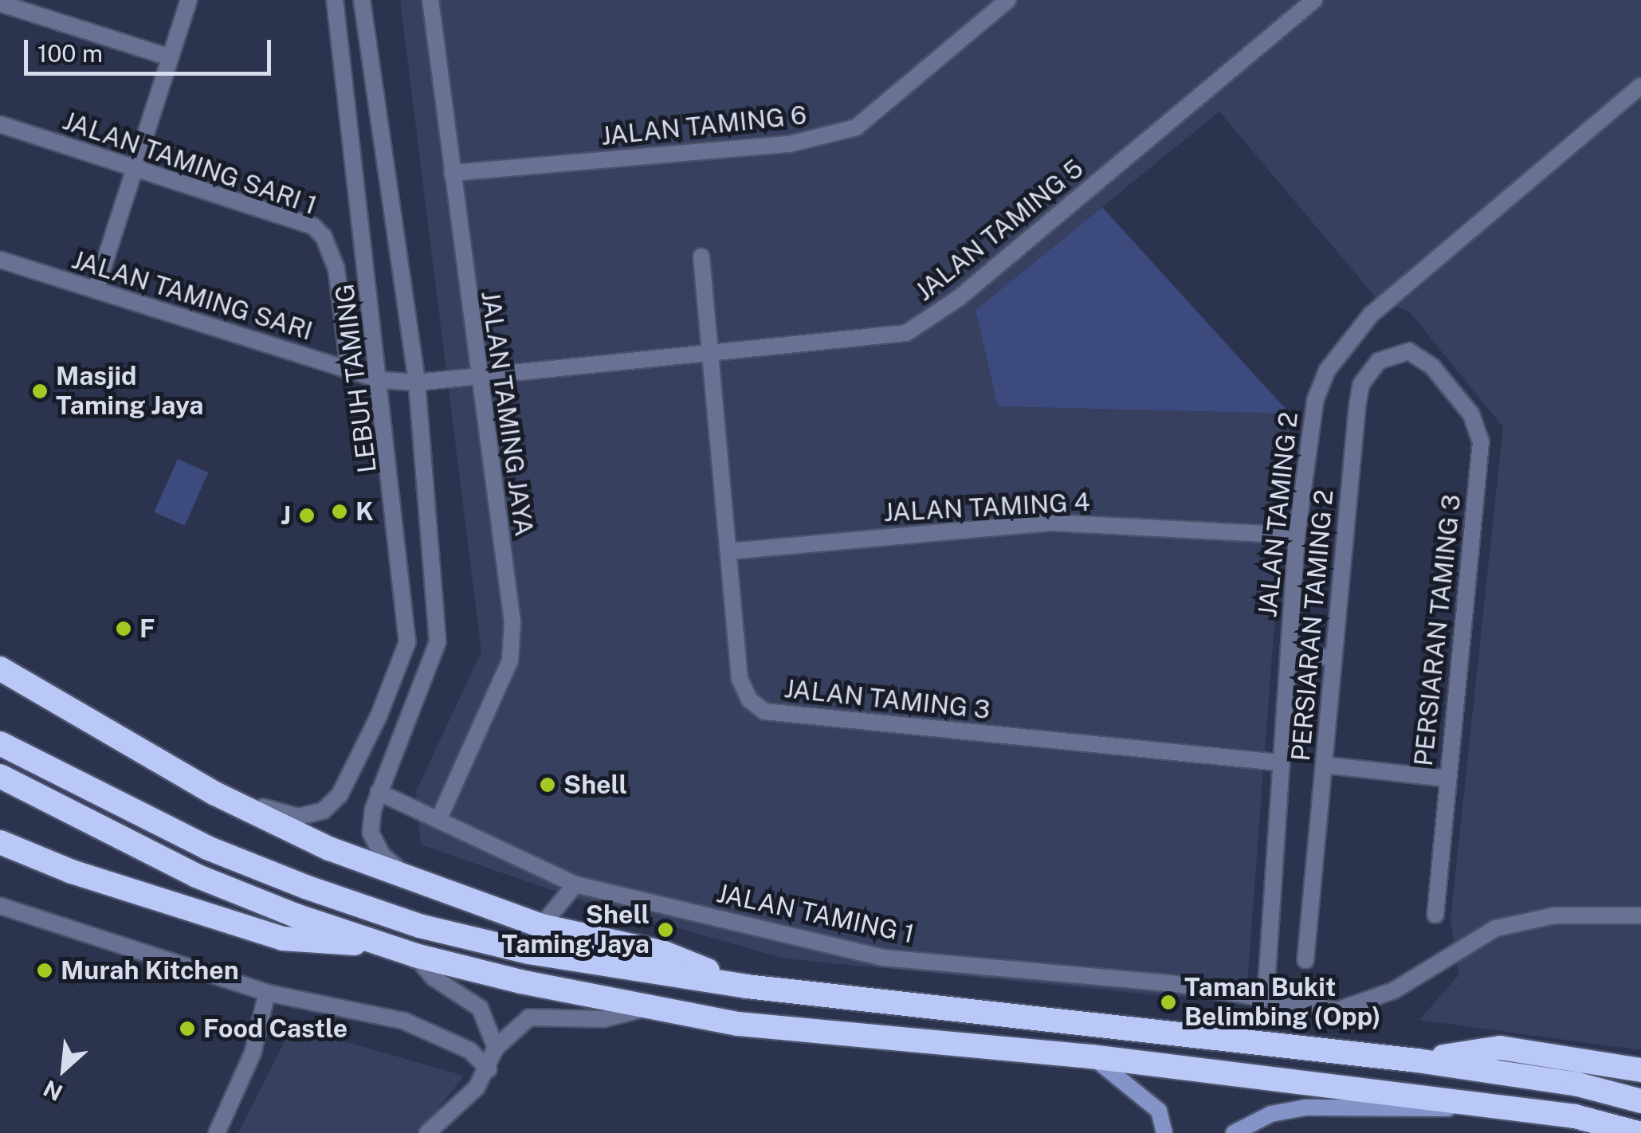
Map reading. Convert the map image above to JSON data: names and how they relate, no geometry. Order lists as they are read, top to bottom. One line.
{"streets":{"street":["JALAN TAMING 6","JALAN TAMING SARI 1","JALAN TAMING 5","JALAN TAMING SARI","LEBUH TAMING","JALAN TAMING JAYA","JALAN TAMING 4","JALAN TAMING 2","PERSIARAN TAMING 2","PERSIARAN TAMING 3","JALAN TAMING 3","JALAN TAMING 1"]},"crossings":[["JALAN TAMING 6","JALAN TAMING JAYA"],["JALAN TAMING SARI 1","JALAN TAMING SARI"],["JALAN TAMING 5","JALAN TAMING SARI"],["JALAN TAMING 5","JALAN TAMING JAYA"],["JALAN TAMING 5","JALAN TAMING 3"],["JALAN TAMING SARI","LEBUH TAMING"],["JALAN TAMING JAYA","JALAN TAMING 1"],["JALAN TAMING 4","JALAN TAMING 2"],["JALAN TAMING 4","JALAN TAMING 3"],["JALAN TAMING 2","JALAN TAMING 3"],["JALAN TAMING 2","JALAN TAMING 1"],["PERSIARAN TAMING 2","PERSIARAN TAMING 3"]],"places":["Masjid Taming Jaya","K","J","F","Shell","Shell Taming Jaya","Murah Kitchen","Taman Bukit Belimbing (Opp)","Food Castle"],"scale_bar":"100 m","north":"bottom left"}
